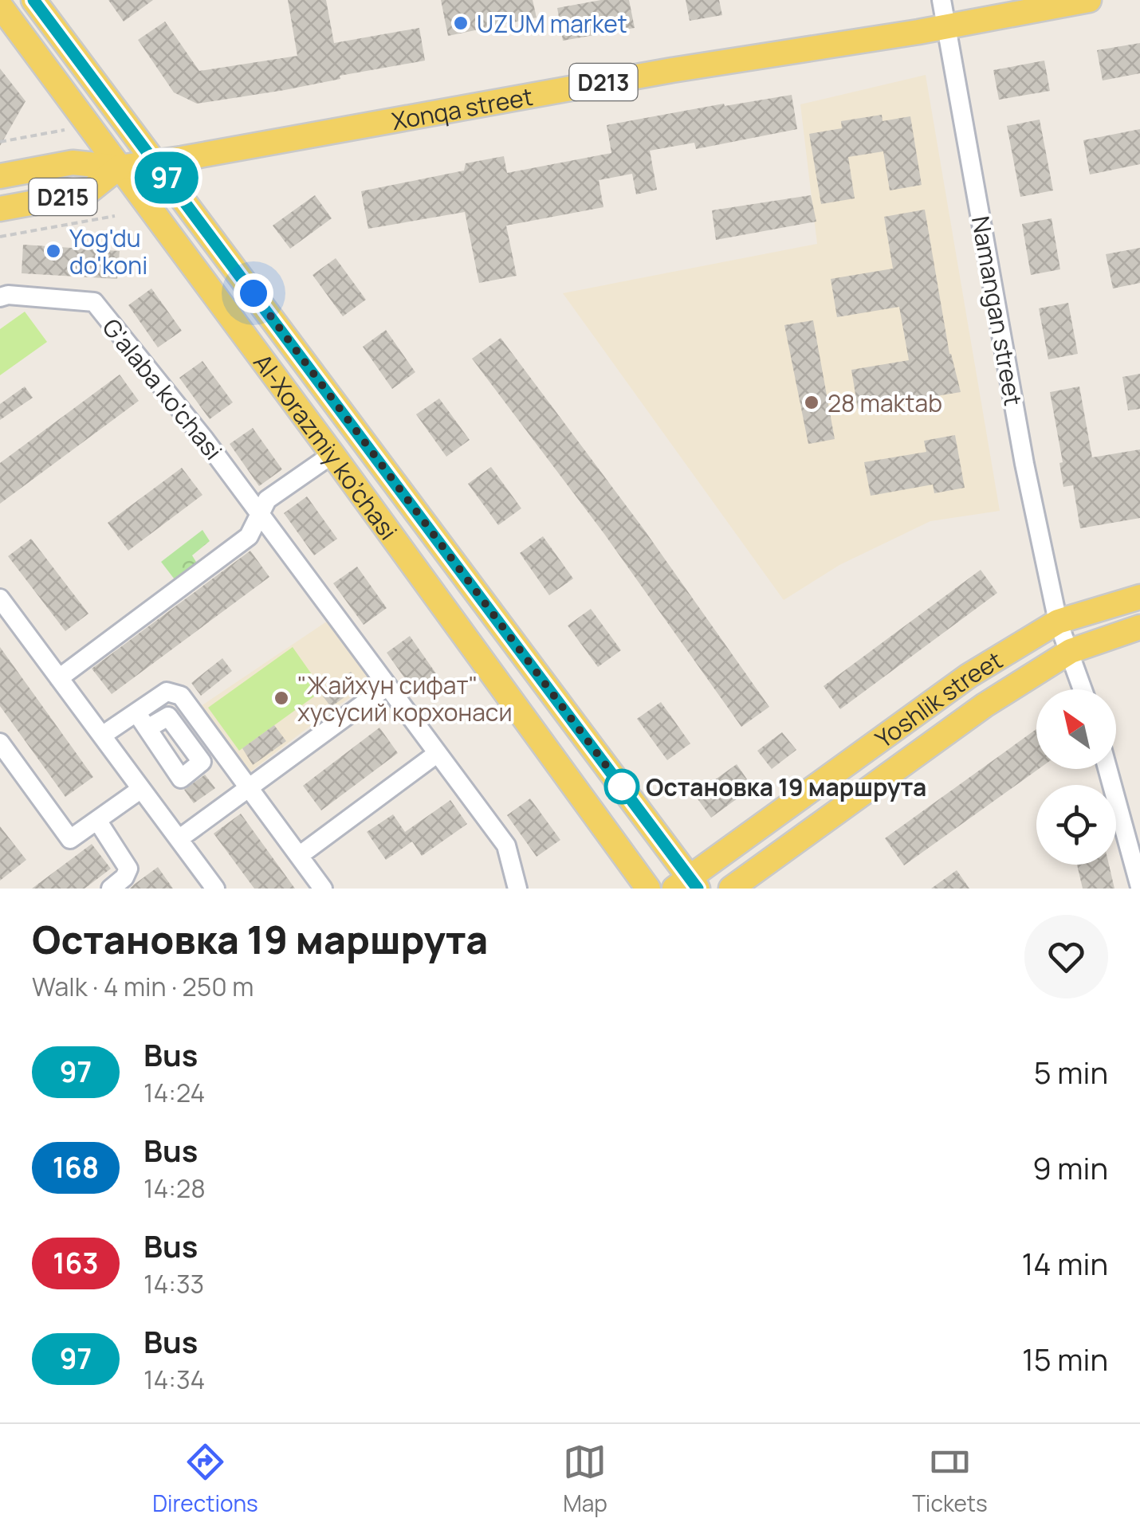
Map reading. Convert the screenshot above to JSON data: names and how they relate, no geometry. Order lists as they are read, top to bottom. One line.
{"streets":{"main road":["D213","Xonqa street","D215","Al-Xorazmiy ko’chasi","Yoshlik street"],"street":["Namangan street","G'alaba ko'chasi"]},"crossings":[["Xonqa street","D215"],["Xonqa street","Namangan street"],["Xonqa street","Al-Xorazmiy ko’chasi"],["D215","Al-Xorazmiy ko’chasi"],["Namangan street","Yoshlik street"],["Al-Xorazmiy ko’chasi","Yoshlik street"]],"places":["UZUM market","Yog'du do'koni","28 maktab","\"Жайхун сифат\" хусусий корхонаси","Остановка 19 маршрута"],"lines":["bus line 97"],"north":"top left","page":{"on_map":"97","heading":["Остановка 19 маршрута","Walk · 4 min · 250 m"],"list":[{"mark":"97","name":"Bus","note":"14:24","value":"5 min"},{"mark":"168","name":"Bus","note":"14:28","value":"9 min"},{"mark":"163","name":"Bus","note":"14:33","value":"14 min"},{"mark":"97","name":"Bus","note":"14:34","value":"15 min"}],"tabs":["Directions","Map","Tickets"]}}
